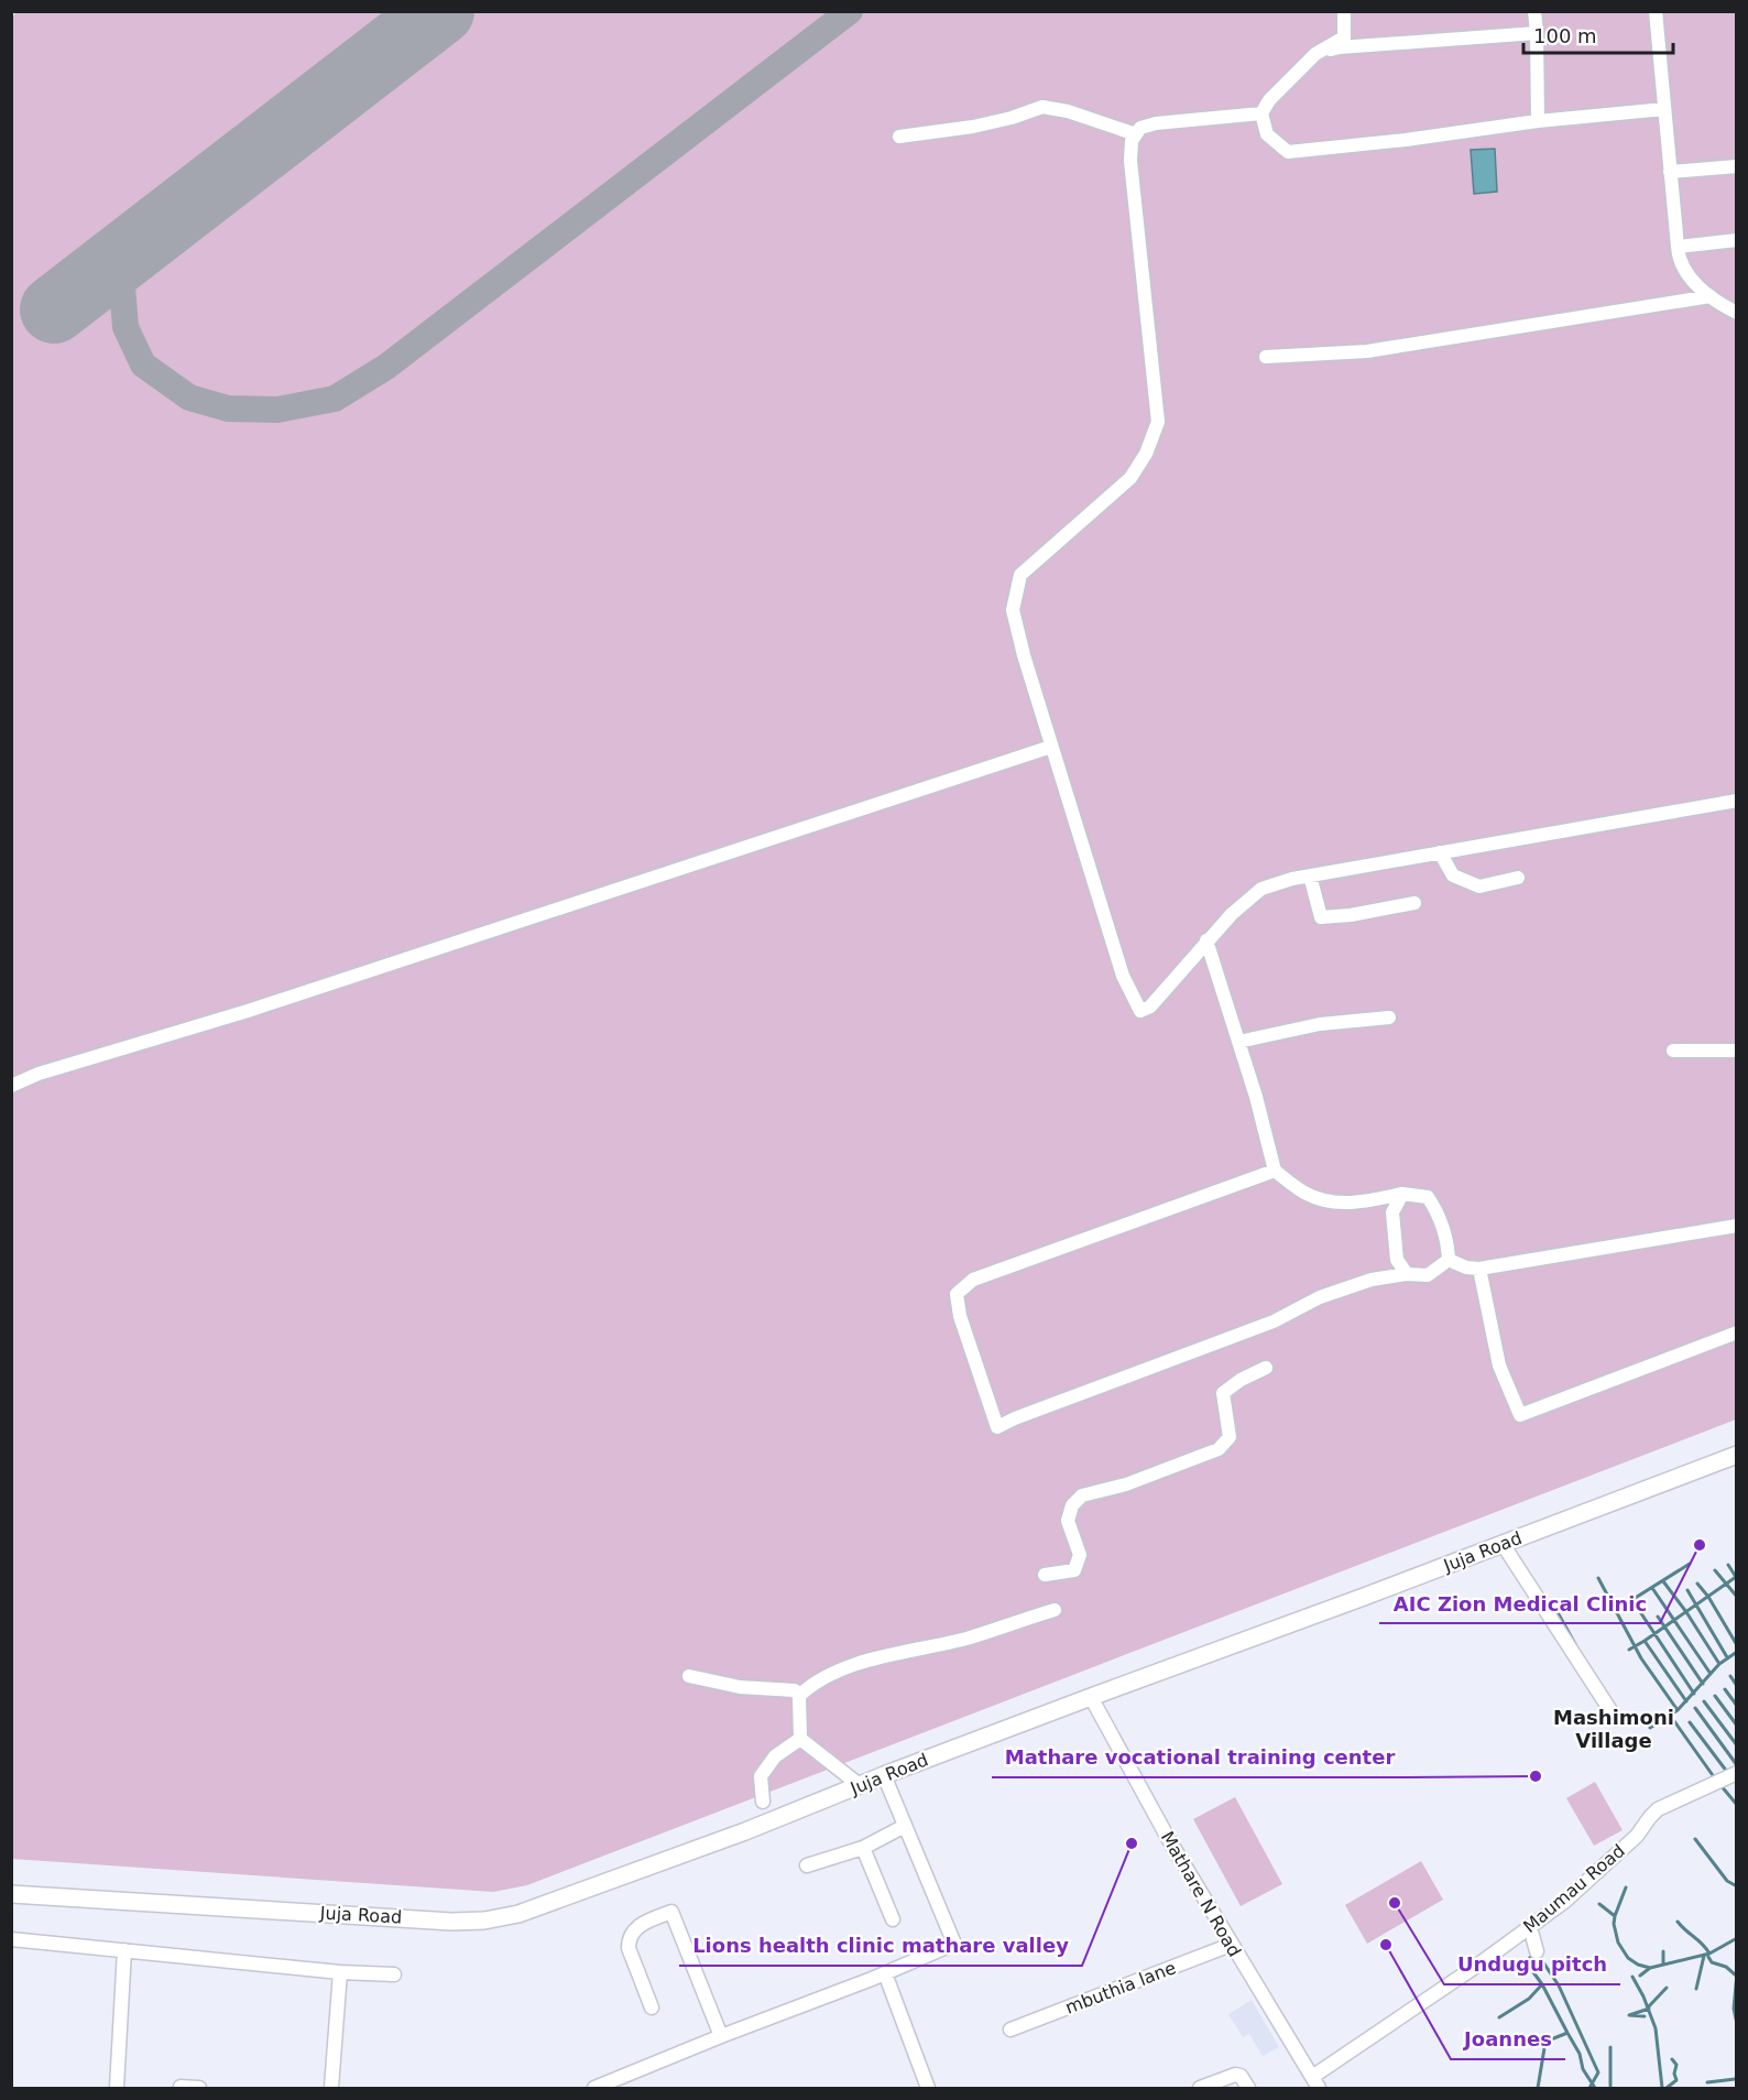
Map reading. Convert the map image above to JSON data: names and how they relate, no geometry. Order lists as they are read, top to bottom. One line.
{"streets":{"main road":["Juja Road"],"street":["Maumau Road","Mathare N Road","mbuthia lane"]},"crossings":[["Juja Road","Mathare N Road"],["Maumau Road","Mathare N Road"],["Mathare N Road","mbuthia lane"]],"districts":["Mashimoni Village"],"places":["AIC Zion Medical Clinic","Mathare vocational training center","Lions health clinic mathare valley","Undugu pitch","Joannes"],"scale_bar":"100 m"}
